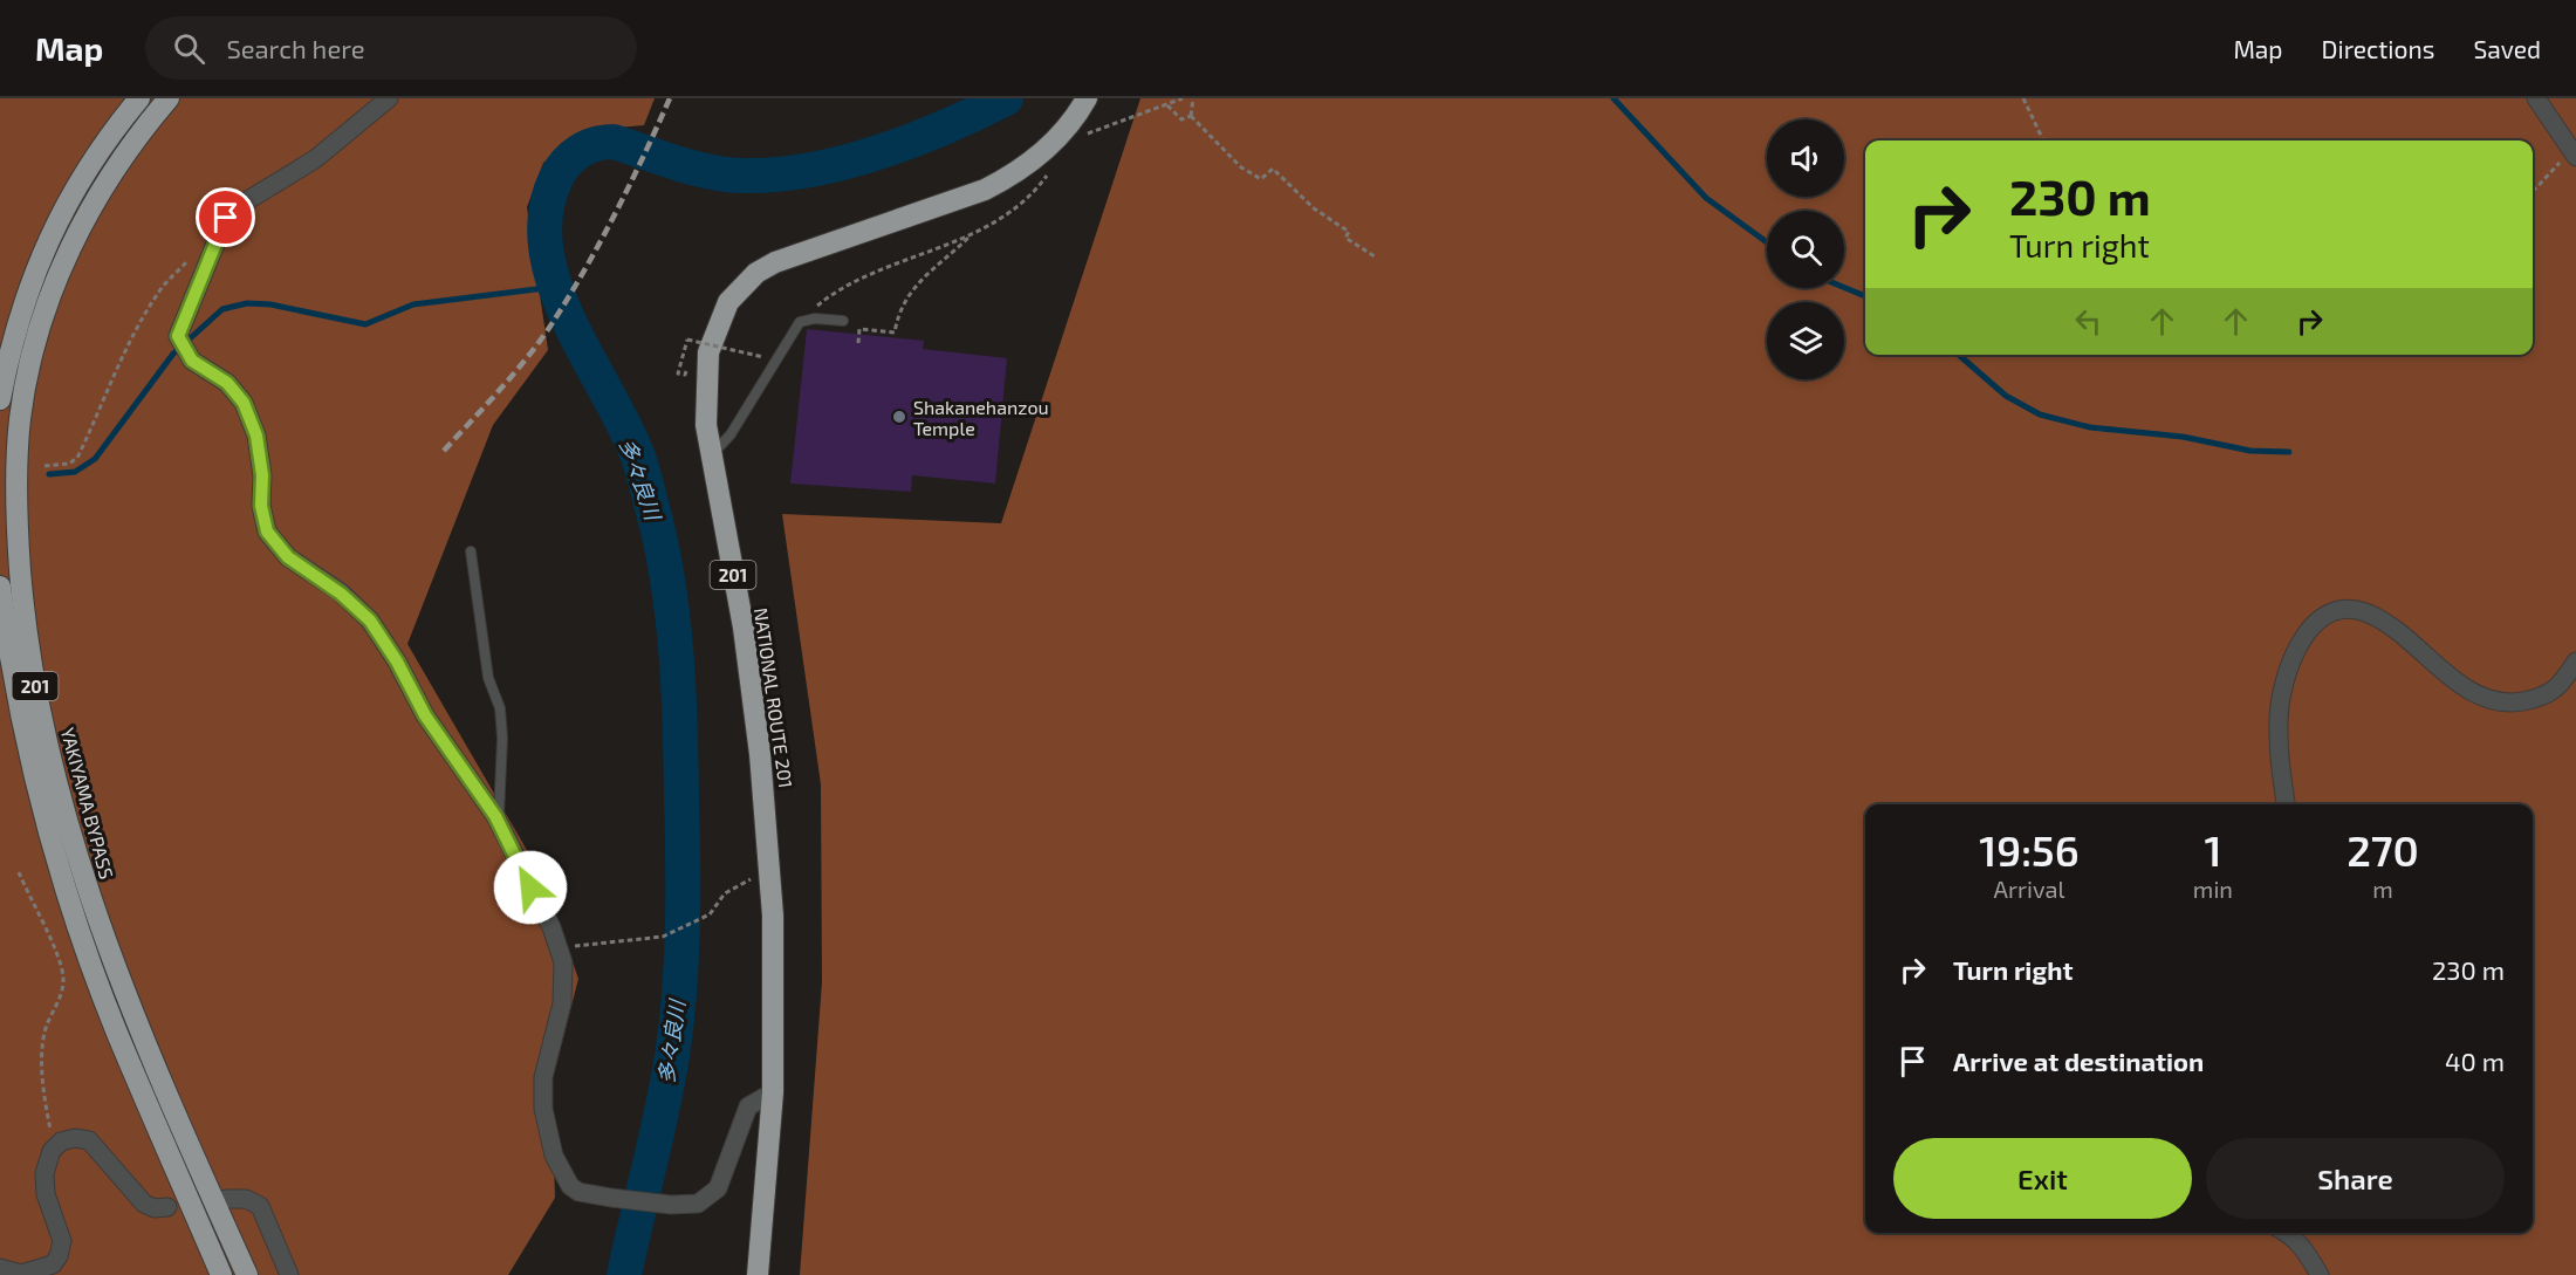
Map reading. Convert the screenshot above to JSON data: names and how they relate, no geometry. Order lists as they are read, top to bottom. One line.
{"streets":{"highway":["201","NATIONAL ROUTE 201","YAKIYAMA BYPASS"]},"water":["多々良川"],"places":["Shakanehanzou Temple"],"page":{"header":"Map","search":"Search here","nav":["Map","Directions","Saved"],"turn":["230 m","Turn right"],"eta":["19:56","Arrival","1","min","270","m"],"list":[{"name":"Turn right","value":"230 m"},{"name":"Arrive at destination","value":"40 m"}],"buttons":["Exit","Share"]}}
